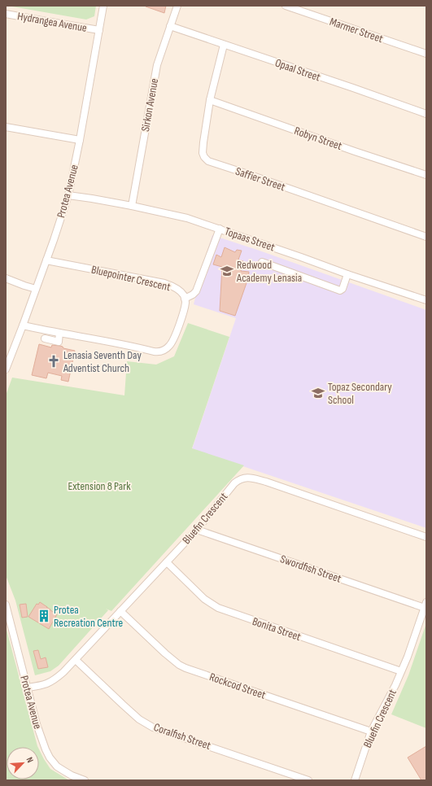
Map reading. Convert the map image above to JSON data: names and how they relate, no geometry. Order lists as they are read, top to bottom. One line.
{"streets":{"street":["Hydrangea Avenue","Marmer Street","Opaal Street","Sirkon Avenue","Robyn Street","Saffier Street","Protea Avenue","Topaas Street","Bluepointer Crescent","Bluefin Crescent","Swordfish Street","Bonita Street","Rockcod Street","Coralfish Street"]},"crossings":[["Hydrangea Avenue","Protea Avenue"],["Opaal Street","Sirkon Avenue"],["Opaal Street","Saffier Street"],["Sirkon Avenue","Topaas Street"],["Robyn Street","Saffier Street"],["Protea Avenue","Topaas Street"],["Protea Avenue","Bluepointer Crescent"],["Protea Avenue","Bluefin Crescent"],["Bluefin Crescent","Swordfish Street"],["Bluefin Crescent","Bonita Street"],["Bluefin Crescent","Rockcod Street"],["Bluefin Crescent","Coralfish Street"]],"parks":["Extension 8 Park"],"places":{"school or university":["Redwood Academy Lenasia","Topaz Secondary School"],"church":["Lenasia Seventh Day Adventist Church"],"building":["Protea Recreation Centre"]},"north":"top right"}
